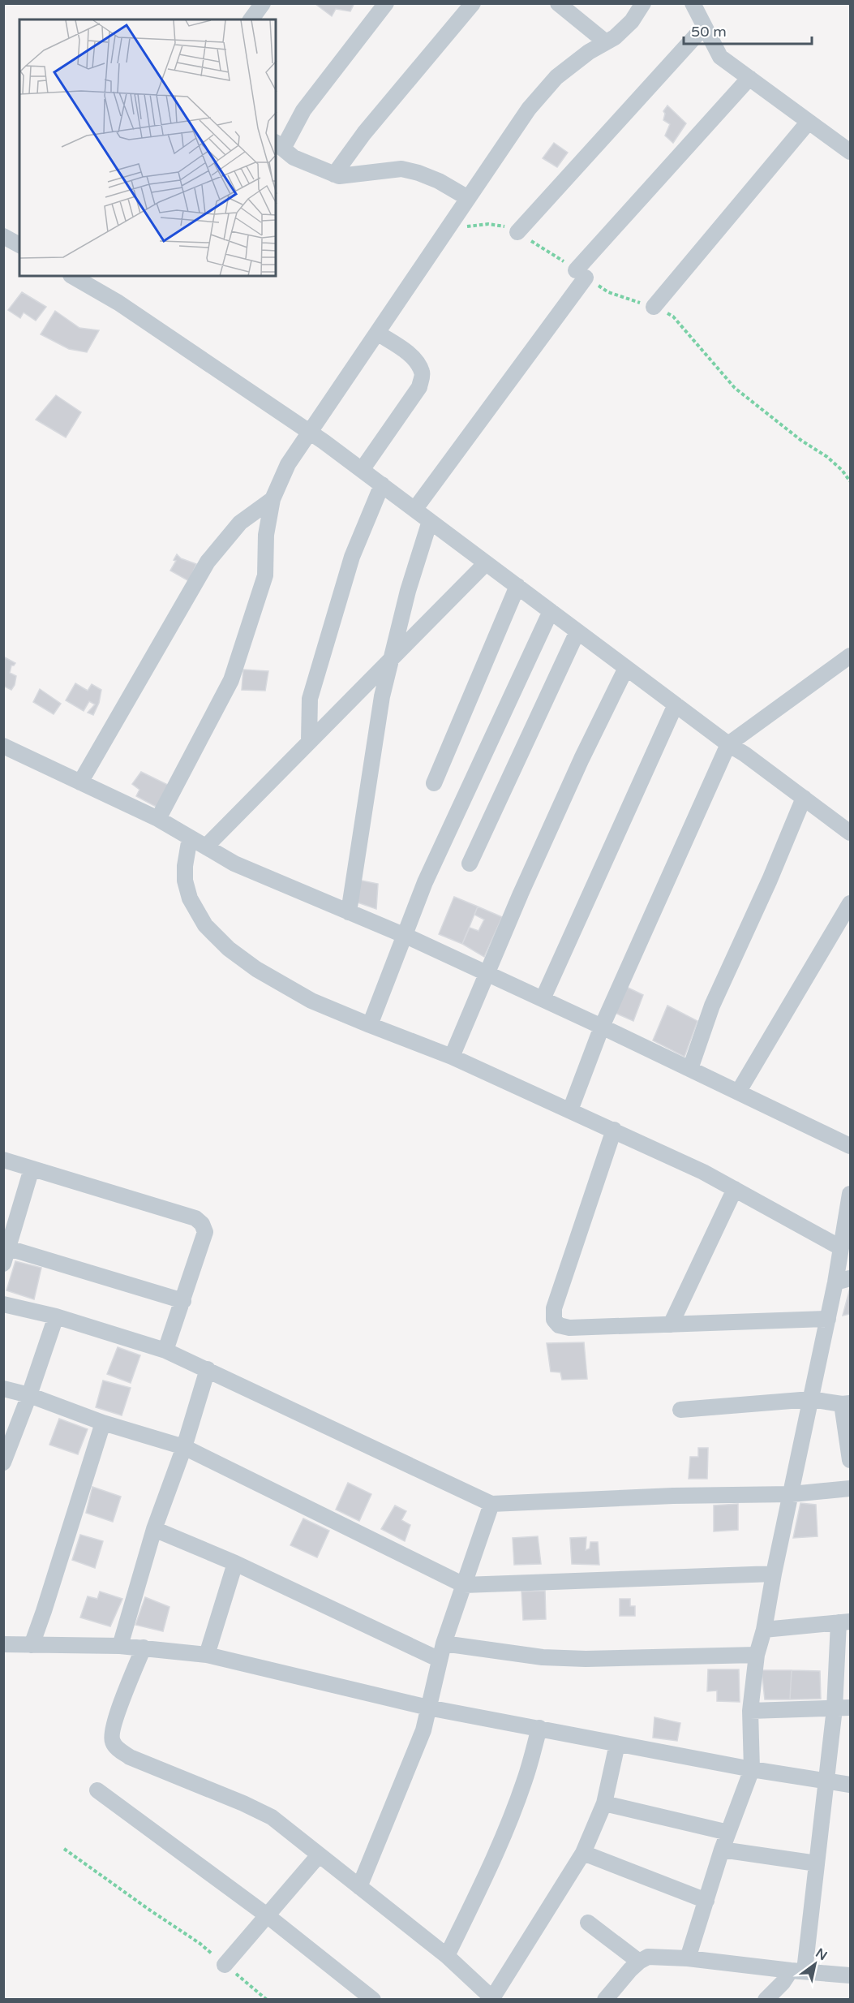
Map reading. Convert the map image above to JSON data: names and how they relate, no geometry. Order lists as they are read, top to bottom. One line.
{"scale_bar":"50 m","north":"top right"}
